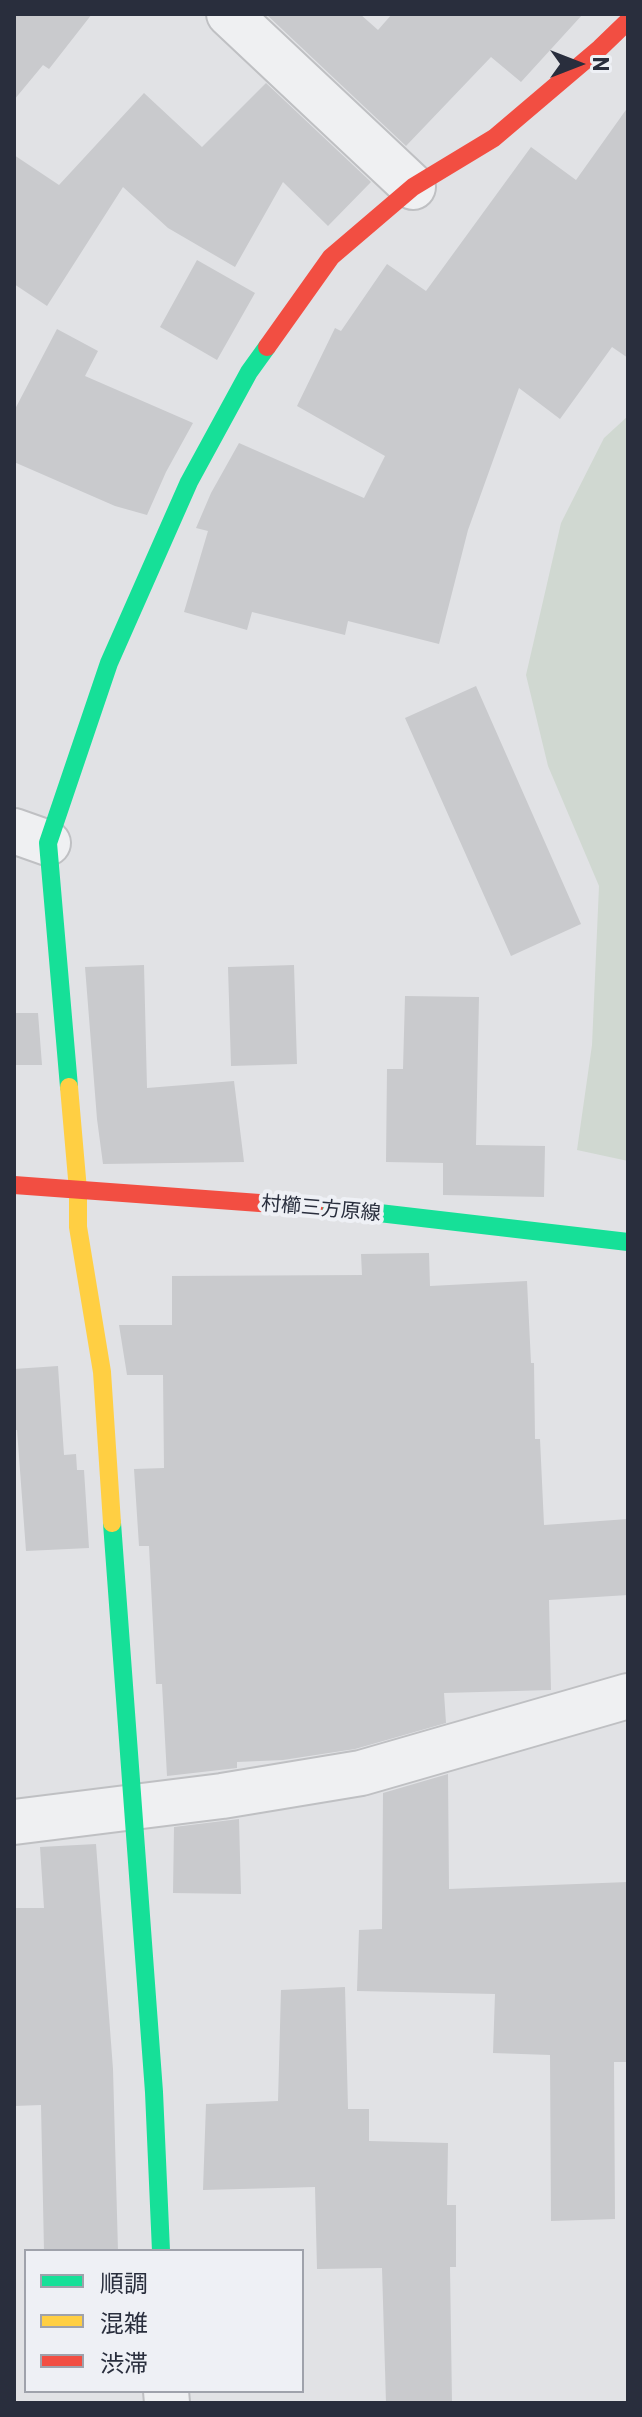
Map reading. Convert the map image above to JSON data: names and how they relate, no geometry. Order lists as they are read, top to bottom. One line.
{"streets":{"street":["村櫛三方原線"]},"legend":["順調","混雑","渋滞"],"north":"right"}
